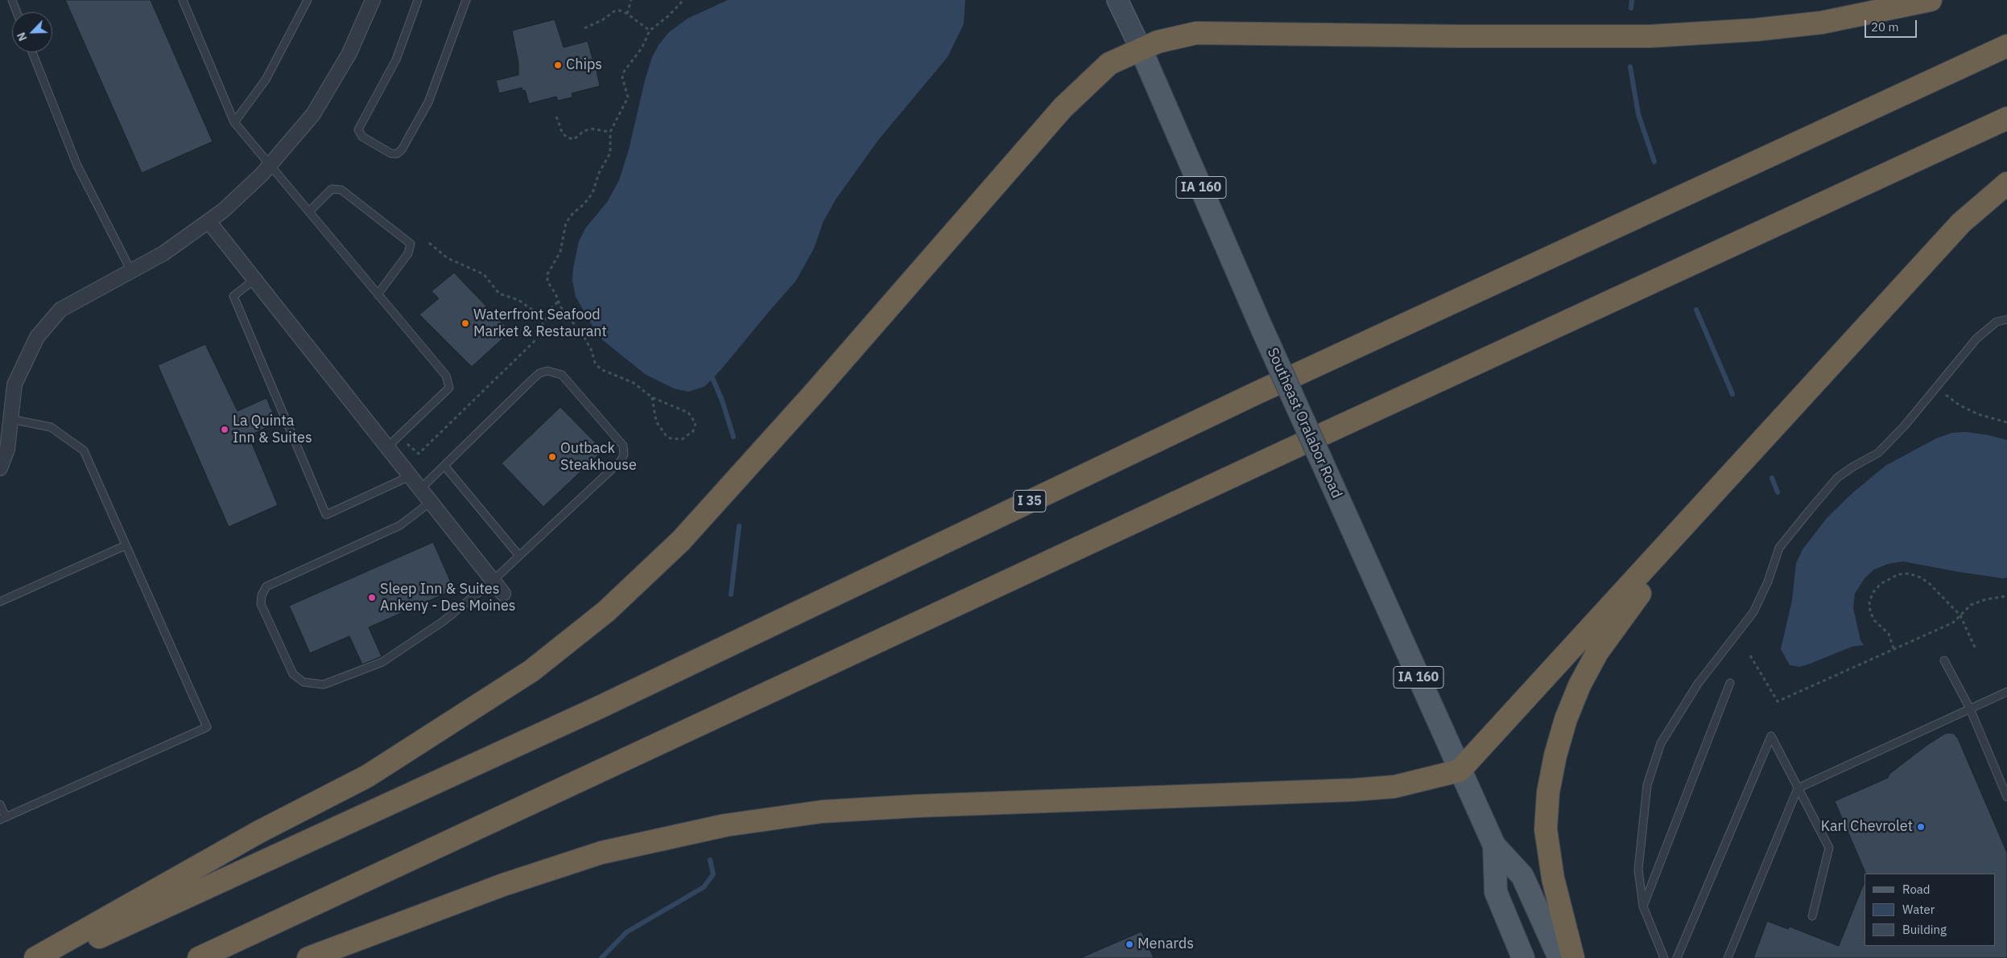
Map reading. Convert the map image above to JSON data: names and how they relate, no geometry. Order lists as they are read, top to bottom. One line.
{"streets":{"highway":["I 35"],"main road":["IA 160","Southeast Oralabor Road"]},"places":["Chips","Waterfront Seafood Market & Restaurant","La Quinta Inn & Suites","Outback Steakhouse","Sleep Inn & Suites Ankeny - Des Moines","Karl Chevrolet","Menards"],"legend":["Road","Water","Building"],"scale_bar":"20 m","north":"bottom left"}
